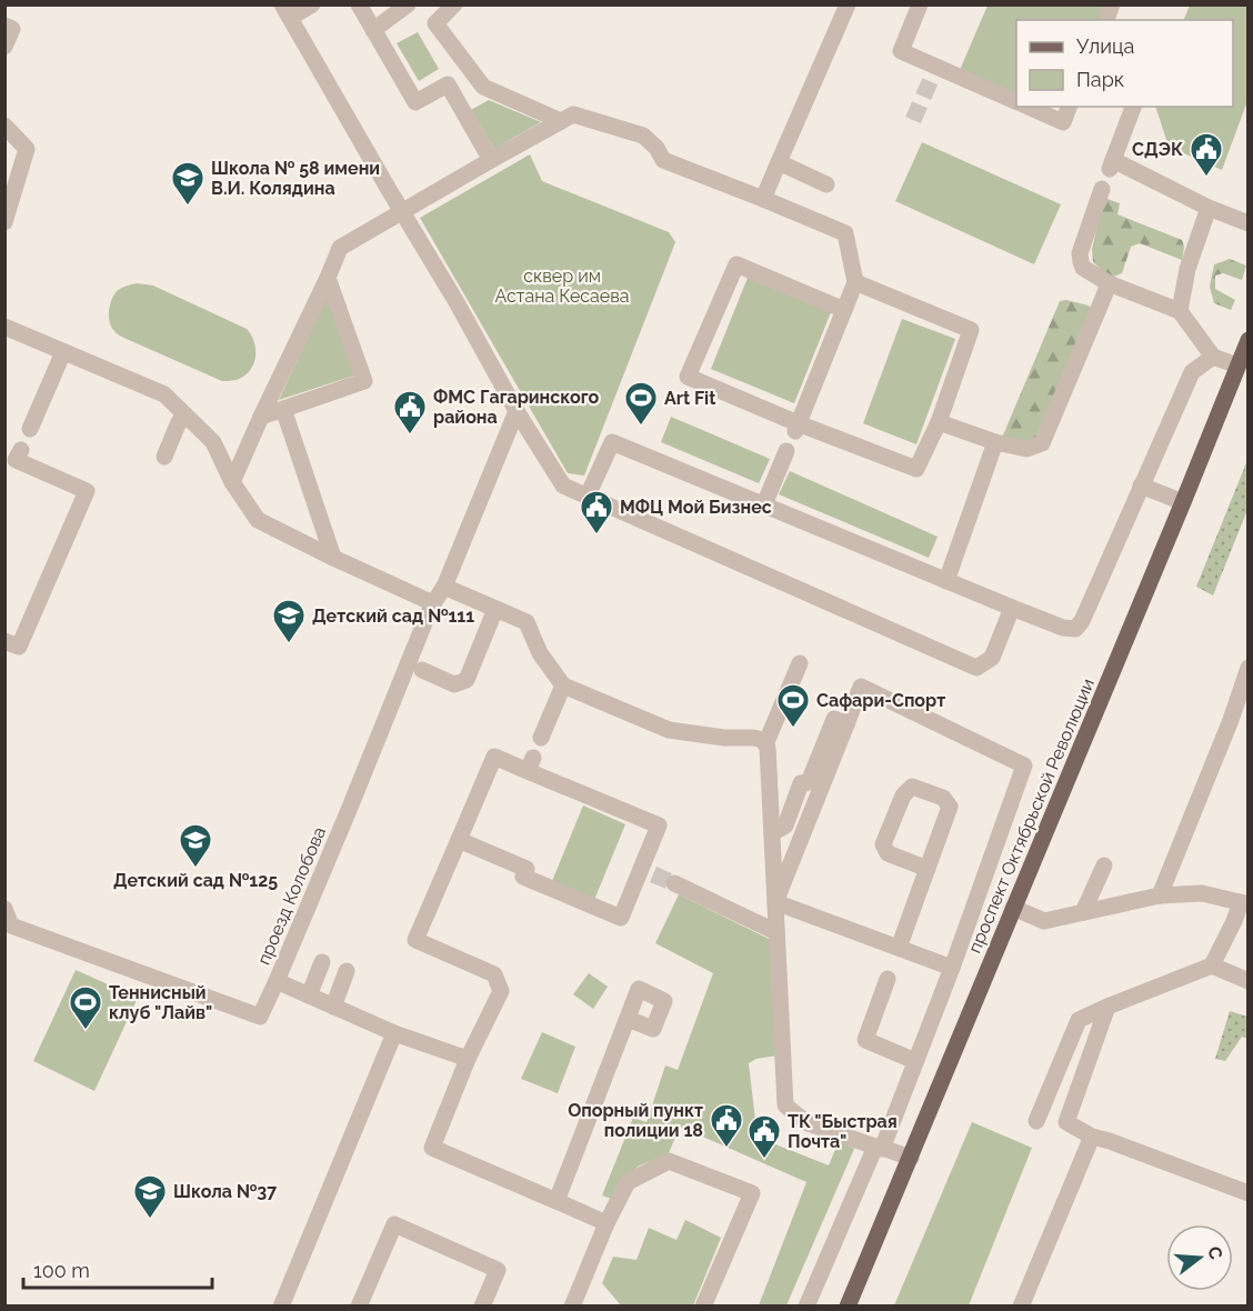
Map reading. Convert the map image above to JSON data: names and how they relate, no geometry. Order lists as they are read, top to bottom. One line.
{"streets":{"main road":["проспект Октябрьской Революции"],"street":["проезд Колобова"]},"parks":["сквер им Астана Кесаева"],"places":{"public building":["СДЭК","ФМС Гагаринского района","МФЦ Мой Бизнес","Опорный пункт полиции 18","ТК \"Быстрая Почта\""],"school or university":["Школа № 58 имени В.И. Колядина","Детский сад №111","Детский сад №125","Школа №37"],"sports":["Art Fit","Сафари-Спорт","Теннисный клуб \"Лайв\""]},"legend":["Улица","Парк"],"scale_bar":"100 m","north":"right"}
